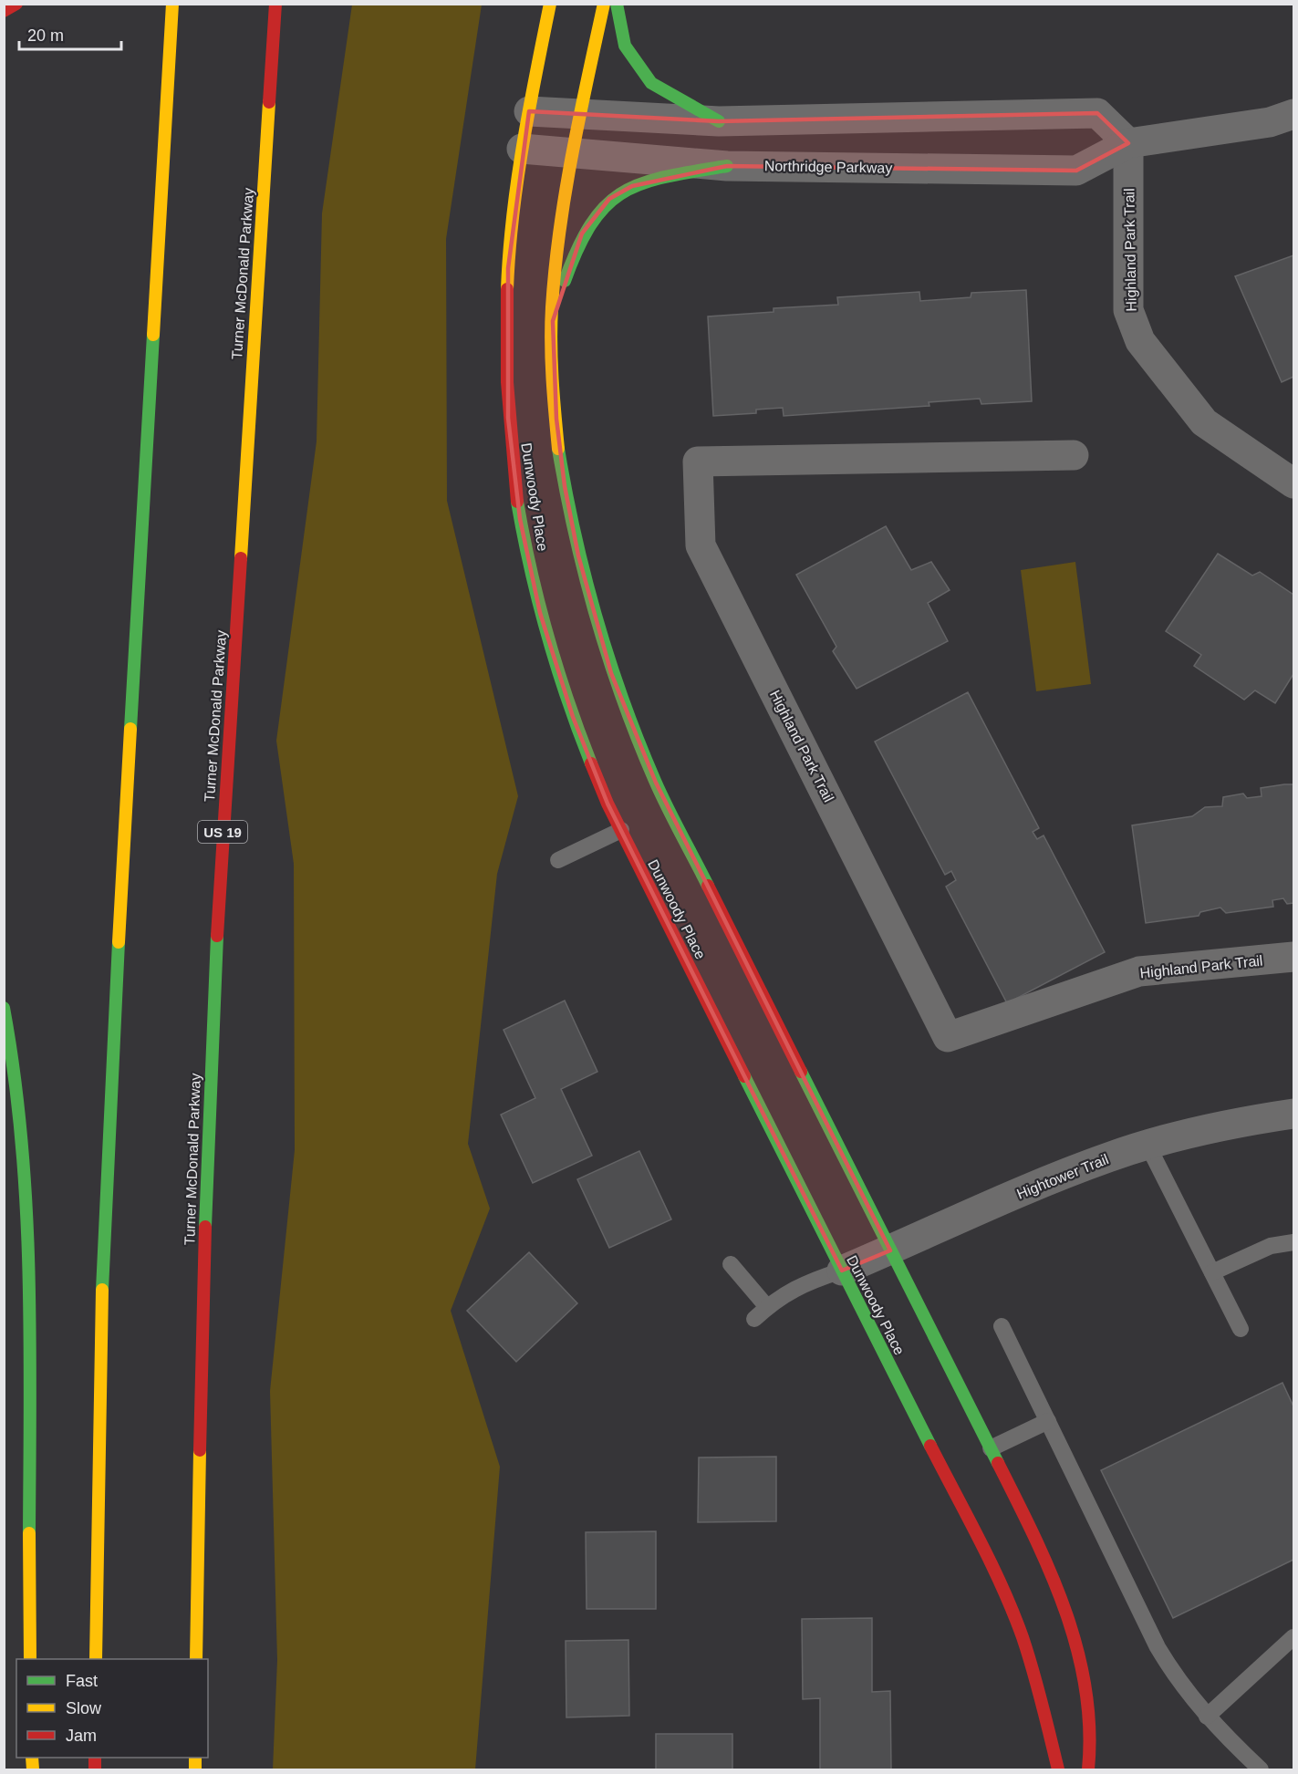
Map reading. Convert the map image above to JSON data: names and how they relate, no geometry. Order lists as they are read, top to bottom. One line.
{"streets":{"main road":["Turner McDonald Parkway","Dunwoody Place","US 19"],"street":["Northridge Parkway","Highland Park Trail","Hightower Trail"]},"crossings":[["Northridge Parkway","Highland Park Trail"],["Northridge Parkway","Dunwoody Place"],["Dunwoody Place","Hightower Trail"]],"legend":["Fast","Slow","Jam"],"scale_bar":"20 m"}
